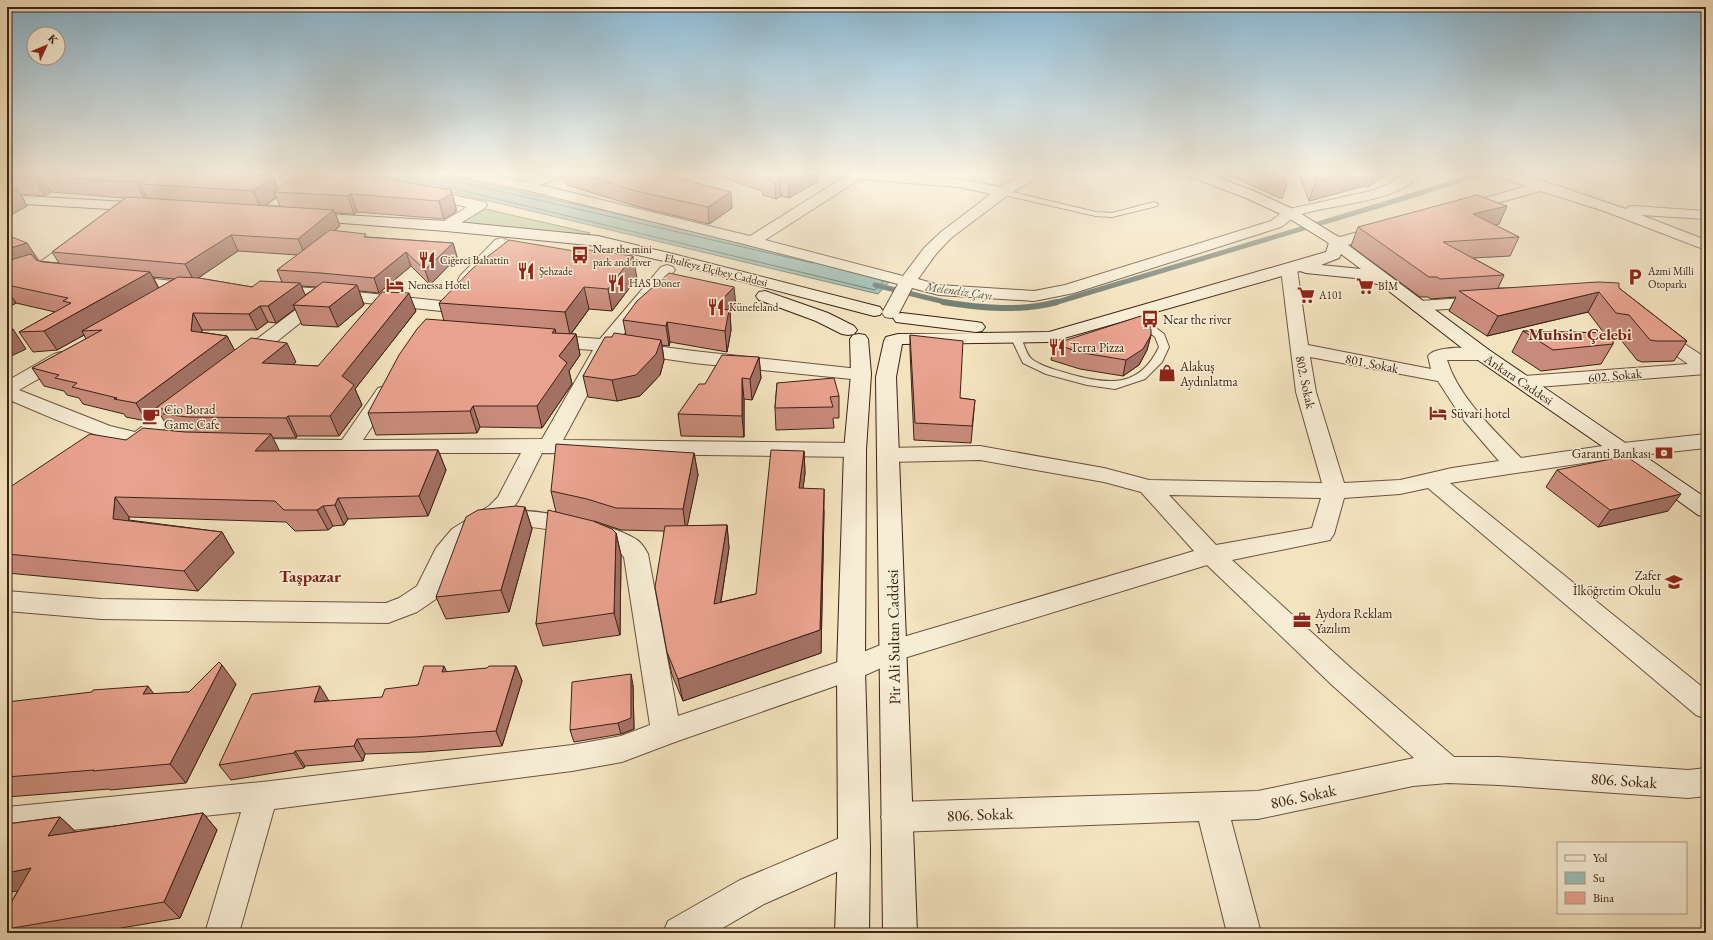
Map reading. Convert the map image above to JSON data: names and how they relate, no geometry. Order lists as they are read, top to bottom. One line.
{"streets":{"street":["Ebulfeyz Elçibey Caddesi","801. Sokak","602. Sokak","Ankara Caddesi","802. Sokak","Pir Ali Sultan Caddesi","806. Sokak"]},"crossings":[["Ebulfeyz Elçibey Caddesi","Pir Ali Sultan Caddesi"],["801. Sokak","802. Sokak"],["602. Sokak","Ankara Caddesi"],["Pir Ali Sultan Caddesi","806. Sokak"]],"districts":["Muhsin Çelebi","Taşpazar"],"water":["Melendiz Çayı"],"places":{"bus stop":["Near the mini park and river","Near the river"],"restaurant":["Ciğerci Bahattin","Şehzade","HAS Döner","Künefeland","Terra Pizza"],"parking":["Azmi Milli Otoparkı"],"hotel":["Nenessa Hotel","Süvari hotel"],"supermarket":["BİM","A101"],"shop":["Alakuş Aydınlatma"],"cafe":["Cio Borad Game Cafe"],"bank":["Garanti Bankası"],"school or university":["Zafer İlköğretim Okulu"],"office":["Aydora Reklam Yazılım"]},"legend":["Yol","Su","Bina"],"north":"top right"}
